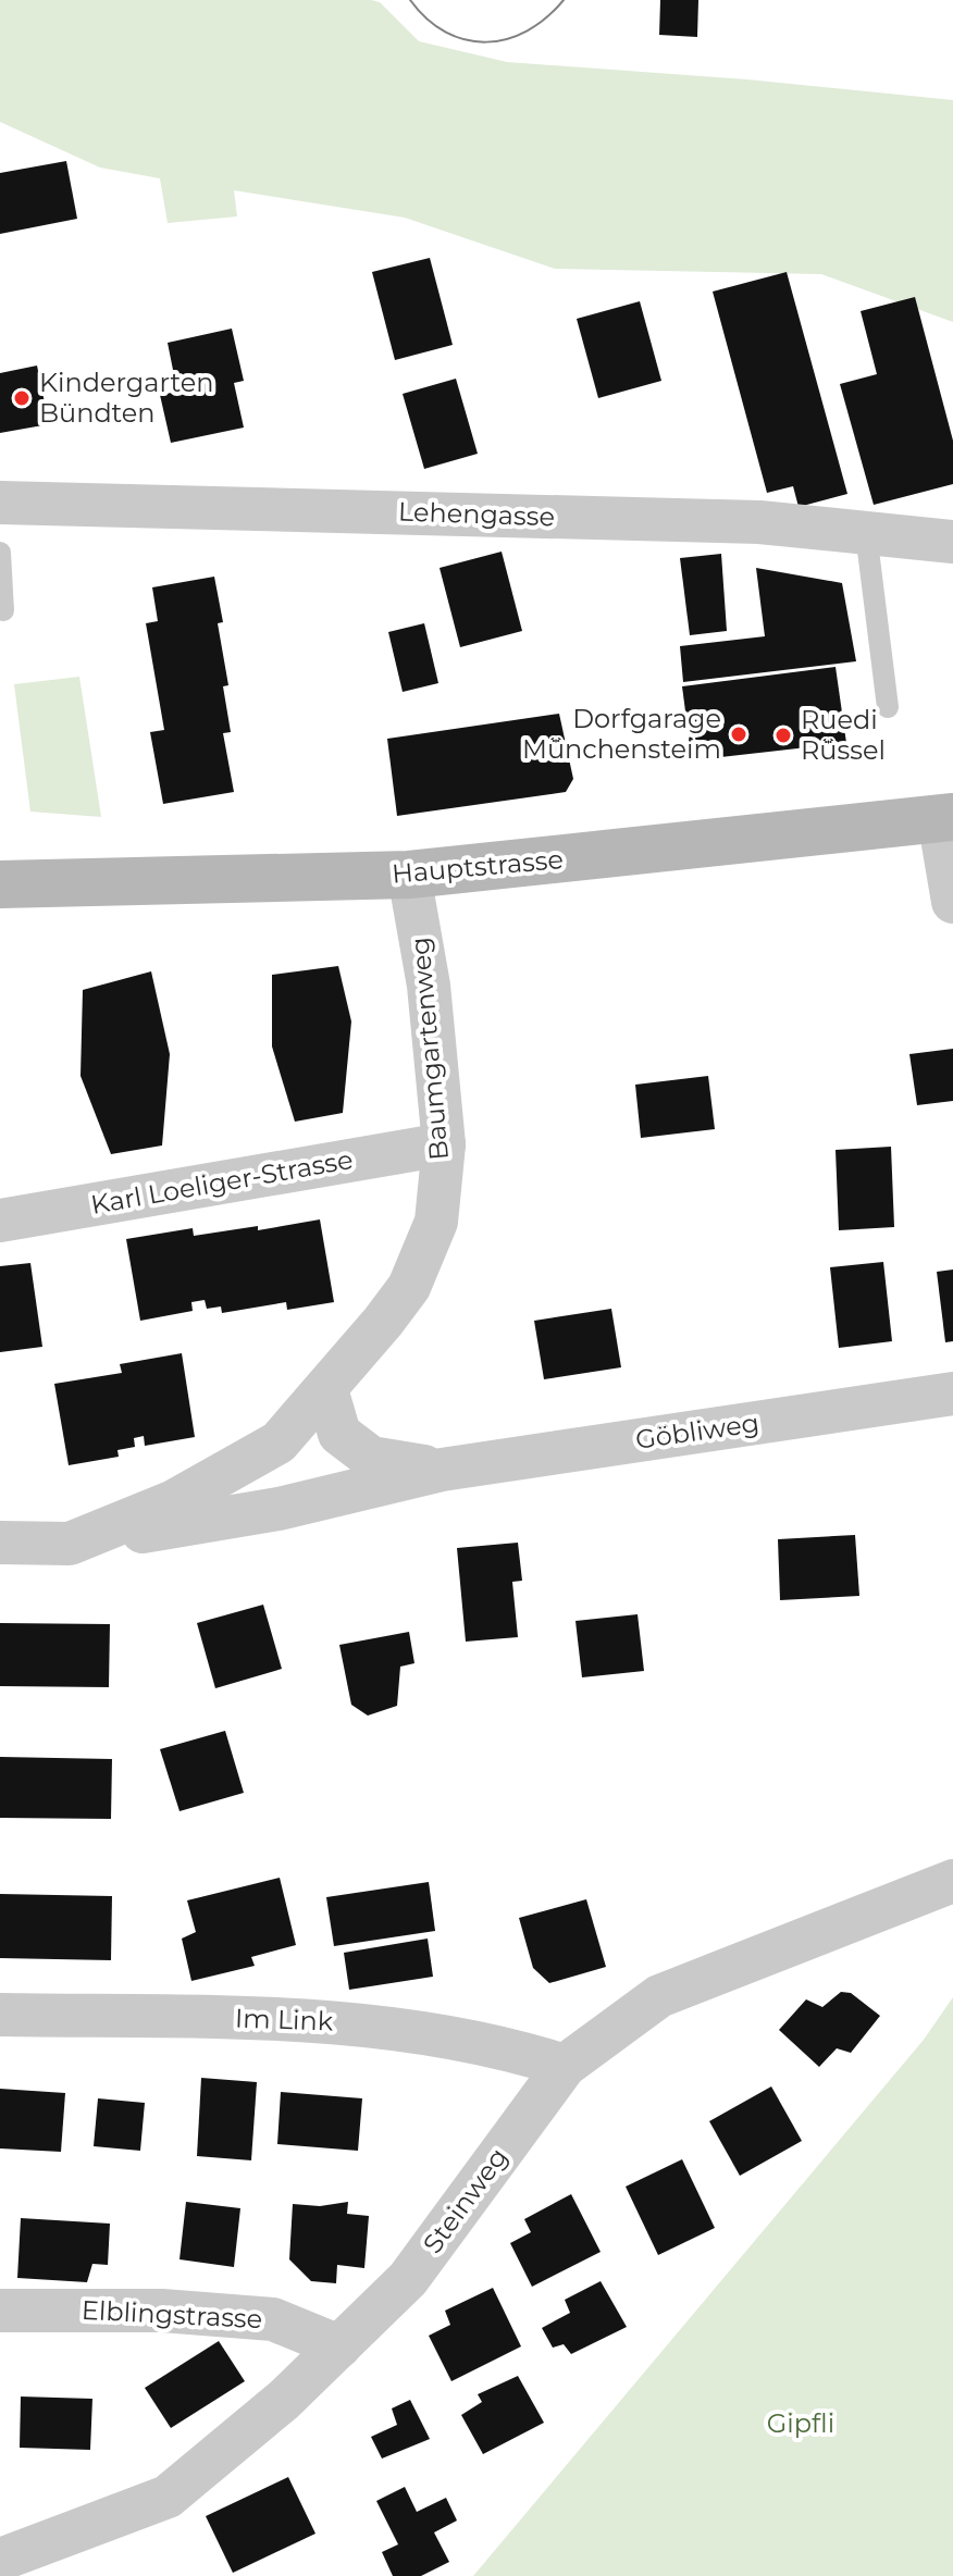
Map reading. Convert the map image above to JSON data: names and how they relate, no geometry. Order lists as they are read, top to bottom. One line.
{"streets":{"main road":["Hauptstrasse"],"street":["Lehengasse","Baumgartenweg","Karl Loeliger-Strasse","Göbliweg","Im Link","Steinweg","Elblingstrasse"]},"crossings":[["Hauptstrasse","Baumgartenweg"],["Baumgartenweg","Karl Loeliger-Strasse"],["Baumgartenweg","Göbliweg"],["Im Link","Steinweg"],["Steinweg","Elblingstrasse"]],"parks":["Gipfli"],"places":["Kindergarten Bündten","Dorfgarage Münchensteim","Ruedi Rüssel"]}
